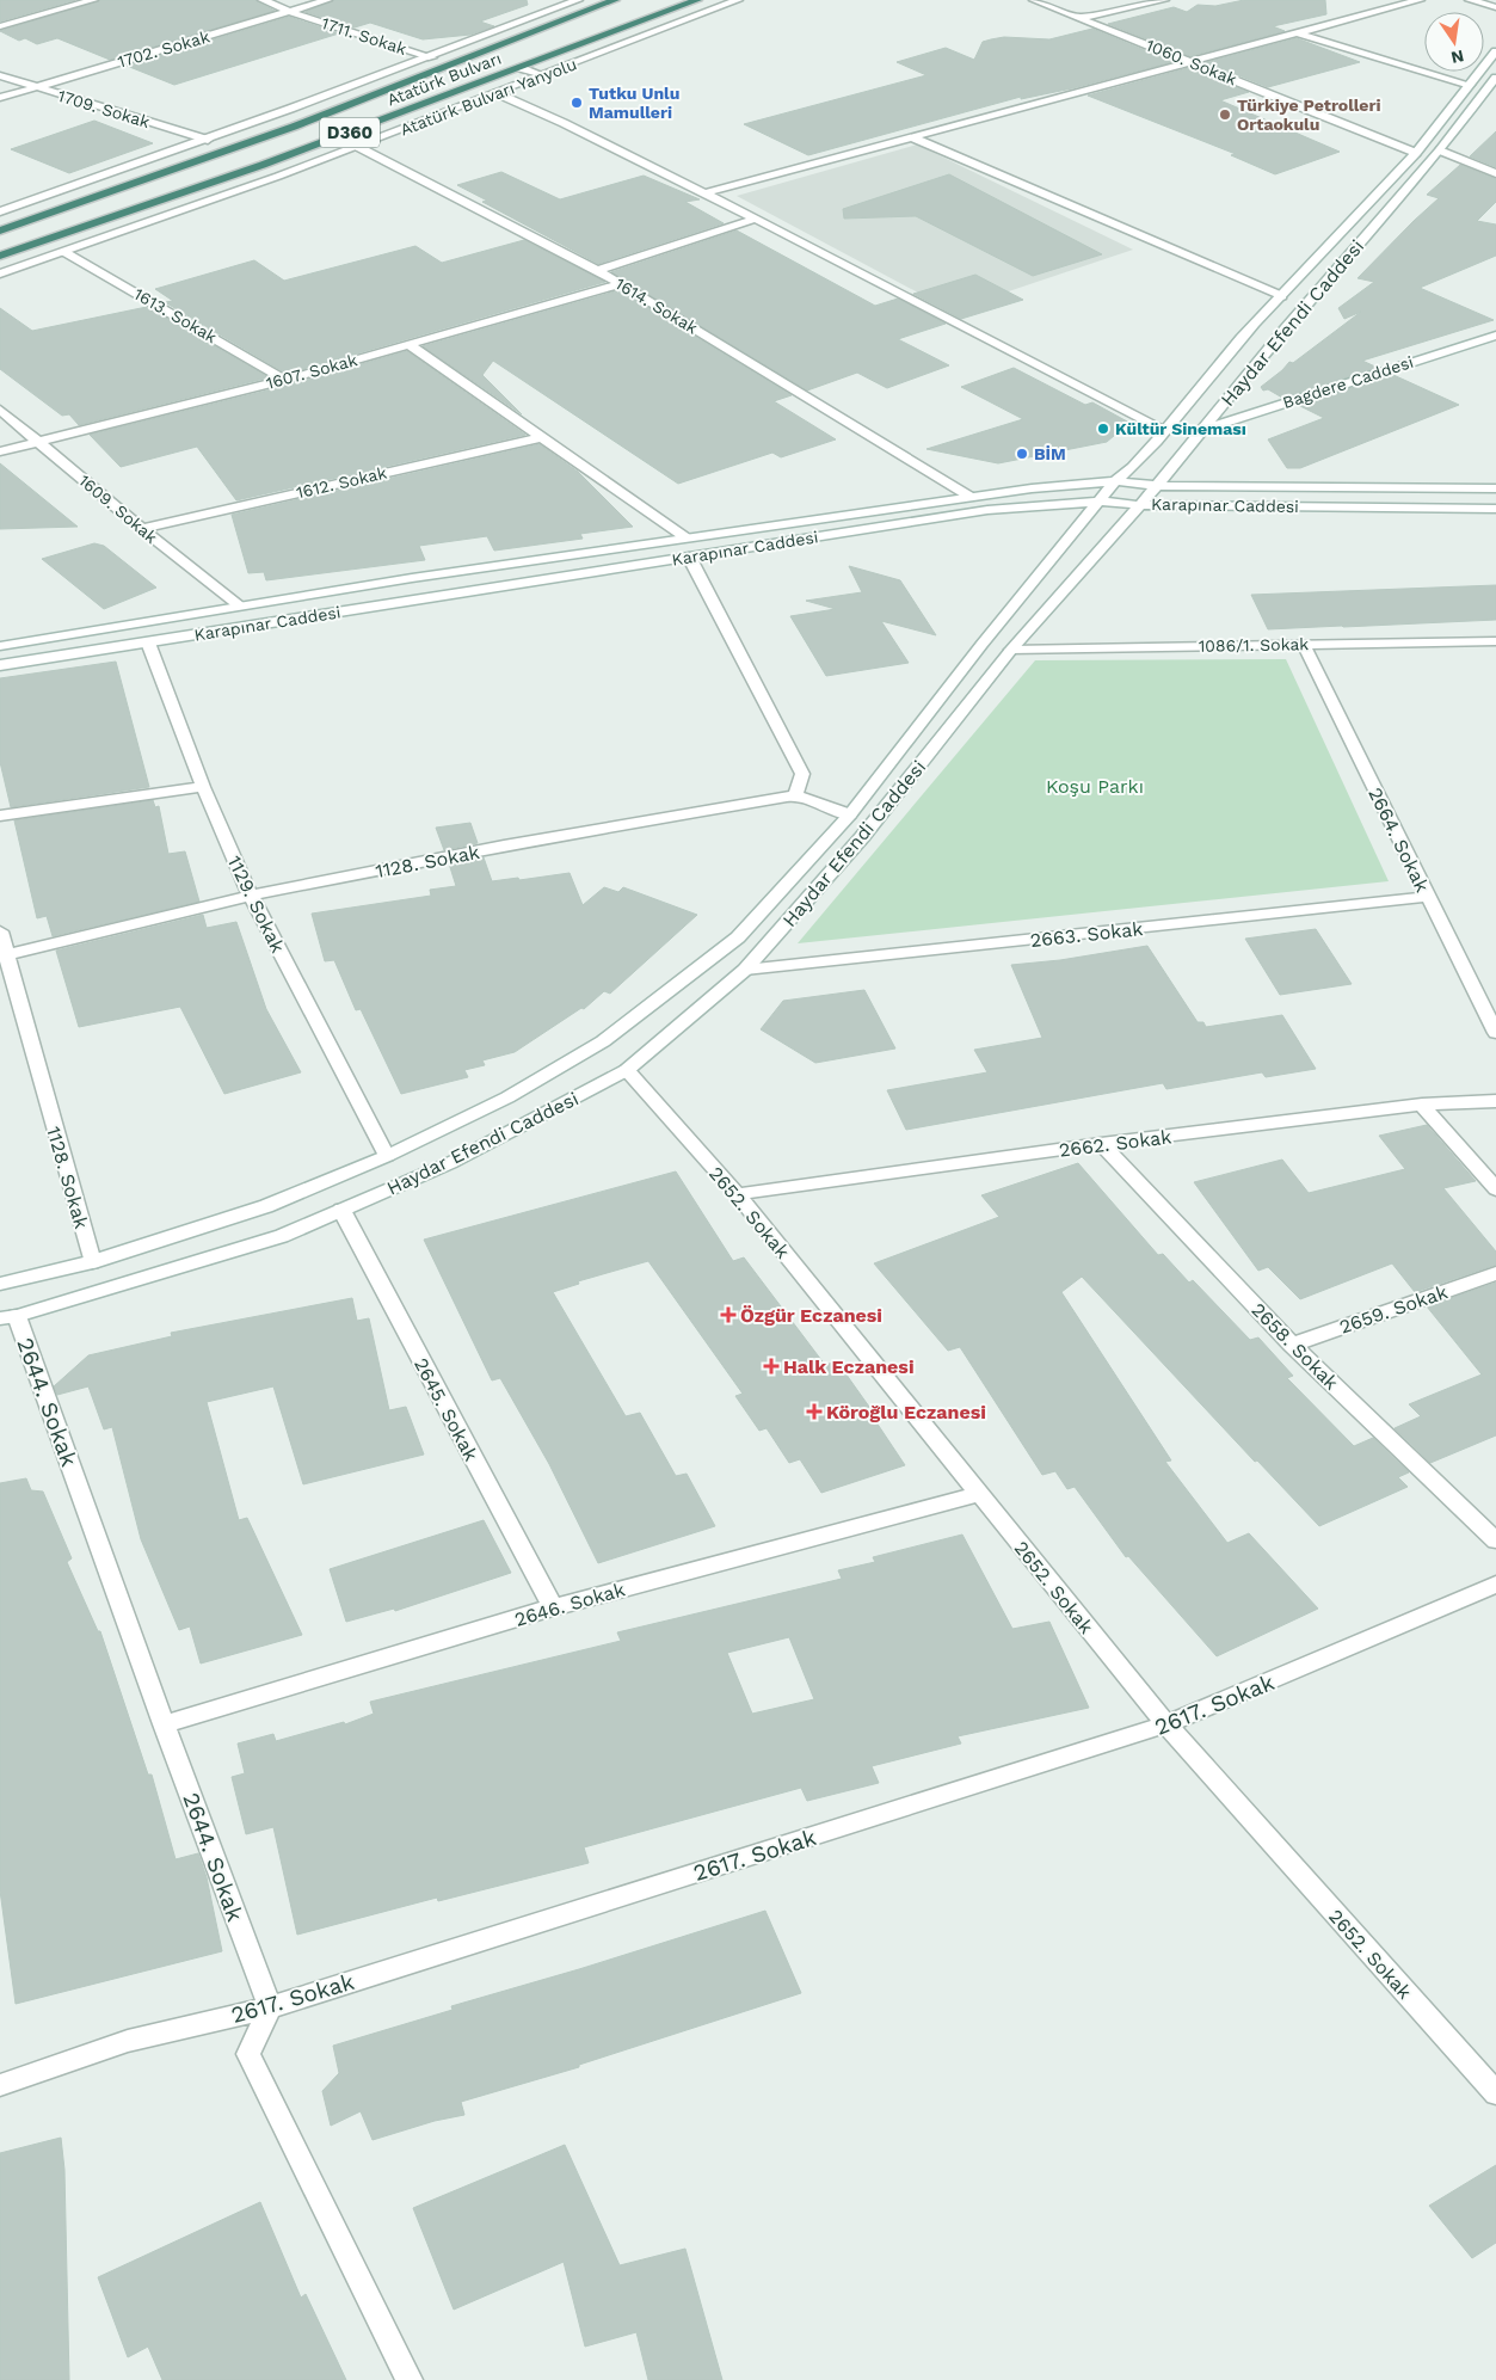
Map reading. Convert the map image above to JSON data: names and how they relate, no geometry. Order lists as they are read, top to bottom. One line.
{"streets":{"highway":["Atatürk Bulvarı","D360"],"street":["1711. Sokak","1702. Sokak","1060. Sokak","Atatürk Bulvarı Yanyolu","1709. Sokak","1614. Sokak","1613. Sokak","Haydar Efendi Caddesi","1607. Sokak","Bagdere Caddesi","1612. Sokak","Karapınar Caddesi","1609. Sokak","1086/1. Sokak","2664. Sokak","1128. Sokak","1129. Sokak","2663. Sokak","2662. Sokak","2652. Sokak","2659. Sokak","2658. Sokak","2644. Sokak","2645. Sokak","2646. Sokak","2617. Sokak"]},"crossings":[["1711. Sokak","1702. Sokak"],["1702. Sokak","1709. Sokak"],["1060. Sokak","Haydar Efendi Caddesi"],["Atatürk Bulvarı","1614. Sokak"],["Atatürk Bulvarı Yanyolu","1614. Sokak"],["Atatürk Bulvarı Yanyolu","1613. Sokak"],["1614. Sokak","1607. Sokak"],["1614. Sokak","Karapınar Caddesi"],["1613. Sokak","1607. Sokak"],["Haydar Efendi Caddesi","Bagdere Caddesi"],["Haydar Efendi Caddesi","Karapınar Caddesi"],["Haydar Efendi Caddesi","1086/1. Sokak"],["Haydar Efendi Caddesi","1128. Sokak"],["Haydar Efendi Caddesi","1129. Sokak"],["Haydar Efendi Caddesi","2663. Sokak"],["Haydar Efendi Caddesi","2652. Sokak"],["Haydar Efendi Caddesi","2644. Sokak"],["Haydar Efendi Caddesi","2645. Sokak"],["1607. Sokak","1609. Sokak"],["1612. Sokak","1609. Sokak"],["Karapınar Caddesi","1609. Sokak"],["Karapınar Caddesi","1129. Sokak"],["1086/1. Sokak","2664. Sokak"],["2664. Sokak","2663. Sokak"],["1128. Sokak","1129. Sokak"],["2662. Sokak","2652. Sokak"],["2662. Sokak","2658. Sokak"],["2652. Sokak","2646. Sokak"],["2652. Sokak","2617. Sokak"],["2659. Sokak","2658. Sokak"],["2644. Sokak","2646. Sokak"],["2644. Sokak","2617. Sokak"],["2645. Sokak","2646. Sokak"]],"parks":["Koşu Parkı"],"places":{"other":["Tutku Unlu Mamulleri","Türkiye Petrolleri Ortaokulu","Kültür Sineması","BİM"],"health":["Özgür Eczanesi","Halk Eczanesi","Köroğlu Eczanesi"]},"north":"bottom"}
